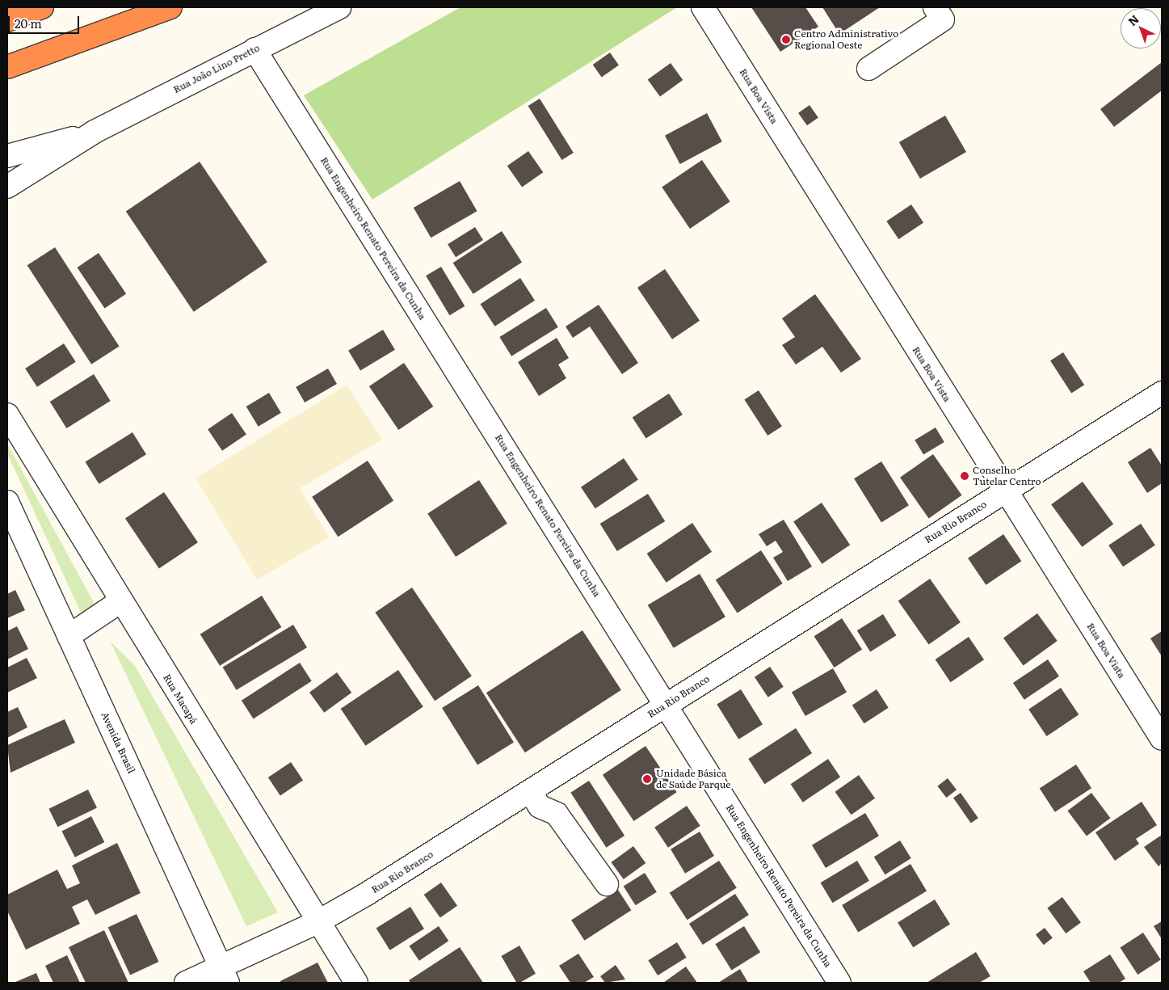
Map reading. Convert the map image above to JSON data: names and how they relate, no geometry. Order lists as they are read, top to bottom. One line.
{"streets":{"street":["Rua João Lino Pretto","Rua Boa Vista","Rua Engenheiro Renato Pereira da Cunha","Rua Rio Branco","Rua Macapá","Avenida Brasil"]},"crossings":[["Rua João Lino Pretto","Rua Engenheiro Renato Pereira da Cunha"],["Rua Boa Vista","Rua Rio Branco"],["Rua Engenheiro Renato Pereira da Cunha","Rua Rio Branco"],["Rua Rio Branco","Rua Macapá"],["Rua Rio Branco","Avenida Brasil"]],"places":["Centro Administrativo Regional Oeste","Conselho Tutelar Centro","Unidade Básica de Saúde Parque"],"scale_bar":"20 m","north":"top left"}
